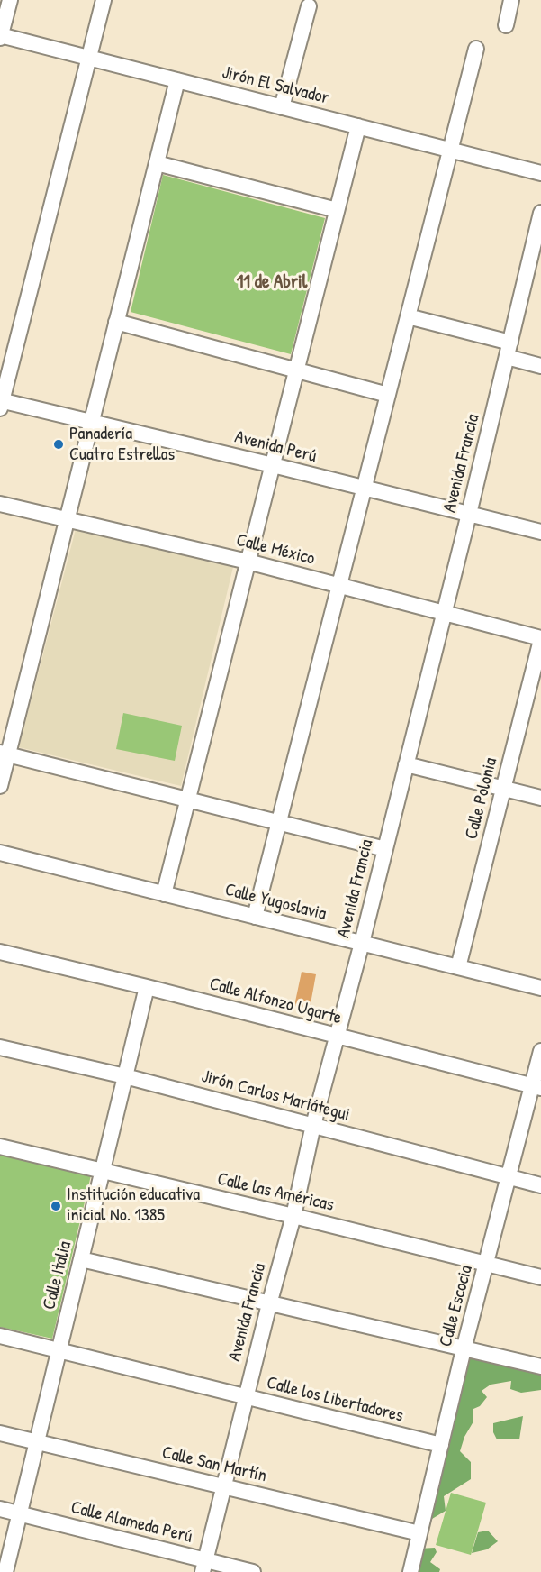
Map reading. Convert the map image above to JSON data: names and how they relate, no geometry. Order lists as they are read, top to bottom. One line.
{"streets":{"street":["Jirón El Salvador","Avenida Perú","Avenida Francia","Calle México","Calle Polonia","Calle Yugoslavia","Calle Alfonzo Ugarte","Jirón Carlos Mariátegui","Calle las Américas","Calle Italia","Calle Escocia","Calle los Libertadores","Calle San Martín","Calle Alameda Perú"]},"crossings":[["Avenida Perú","Avenida Francia"],["Avenida Francia","Calle México"],["Avenida Francia","Calle Yugoslavia"],["Avenida Francia","Calle Alfonzo Ugarte"],["Avenida Francia","Jirón Carlos Mariátegui"],["Avenida Francia","Calle las Américas"],["Avenida Francia","Calle los Libertadores"],["Avenida Francia","Calle San Martín"],["Avenida Francia","Calle Alameda Perú"],["Calle México","Calle Polonia"],["Calle Polonia","Calle Yugoslavia"],["Calle Alfonzo Ugarte","Calle Italia"],["Calle Alfonzo Ugarte","Calle Escocia"],["Jirón Carlos Mariátegui","Calle Italia"],["Jirón Carlos Mariátegui","Calle Escocia"],["Calle las Américas","Calle Italia"],["Calle las Américas","Calle Escocia"],["Calle Italia","Calle los Libertadores"],["Calle Italia","Calle San Martín"],["Calle Italia","Calle Alameda Perú"],["Calle Escocia","Calle los Libertadores"],["Calle Escocia","Calle San Martín"]],"districts":["11 de Abril"],"places":["Panadería Cuatro Estrellas","Institución educativa inicial No. 1385"]}
